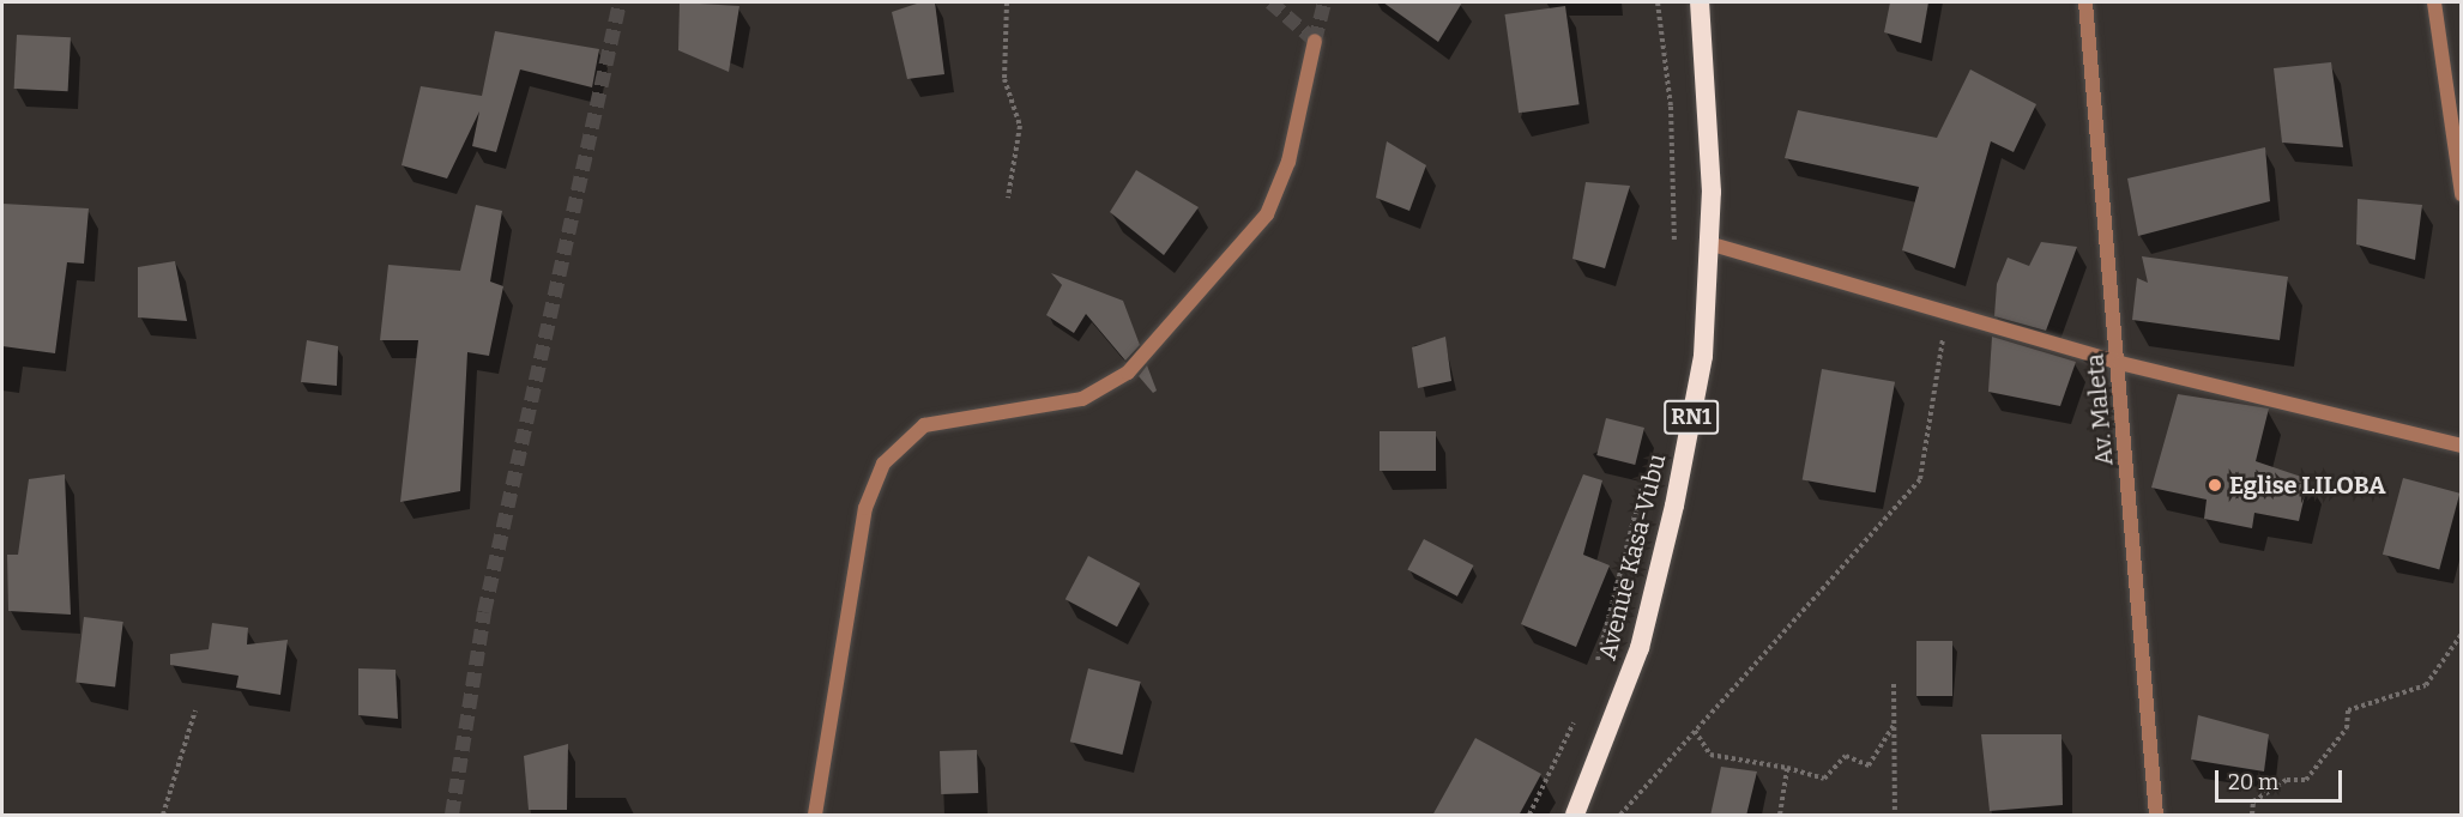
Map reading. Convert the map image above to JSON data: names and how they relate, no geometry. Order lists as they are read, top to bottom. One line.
{"streets":{"highway":["RN1","Avenue Kasa-Vubu"],"street":["Av. Maleta"]},"places":["Eglise LILOBA"],"scale_bar":"20 m"}
